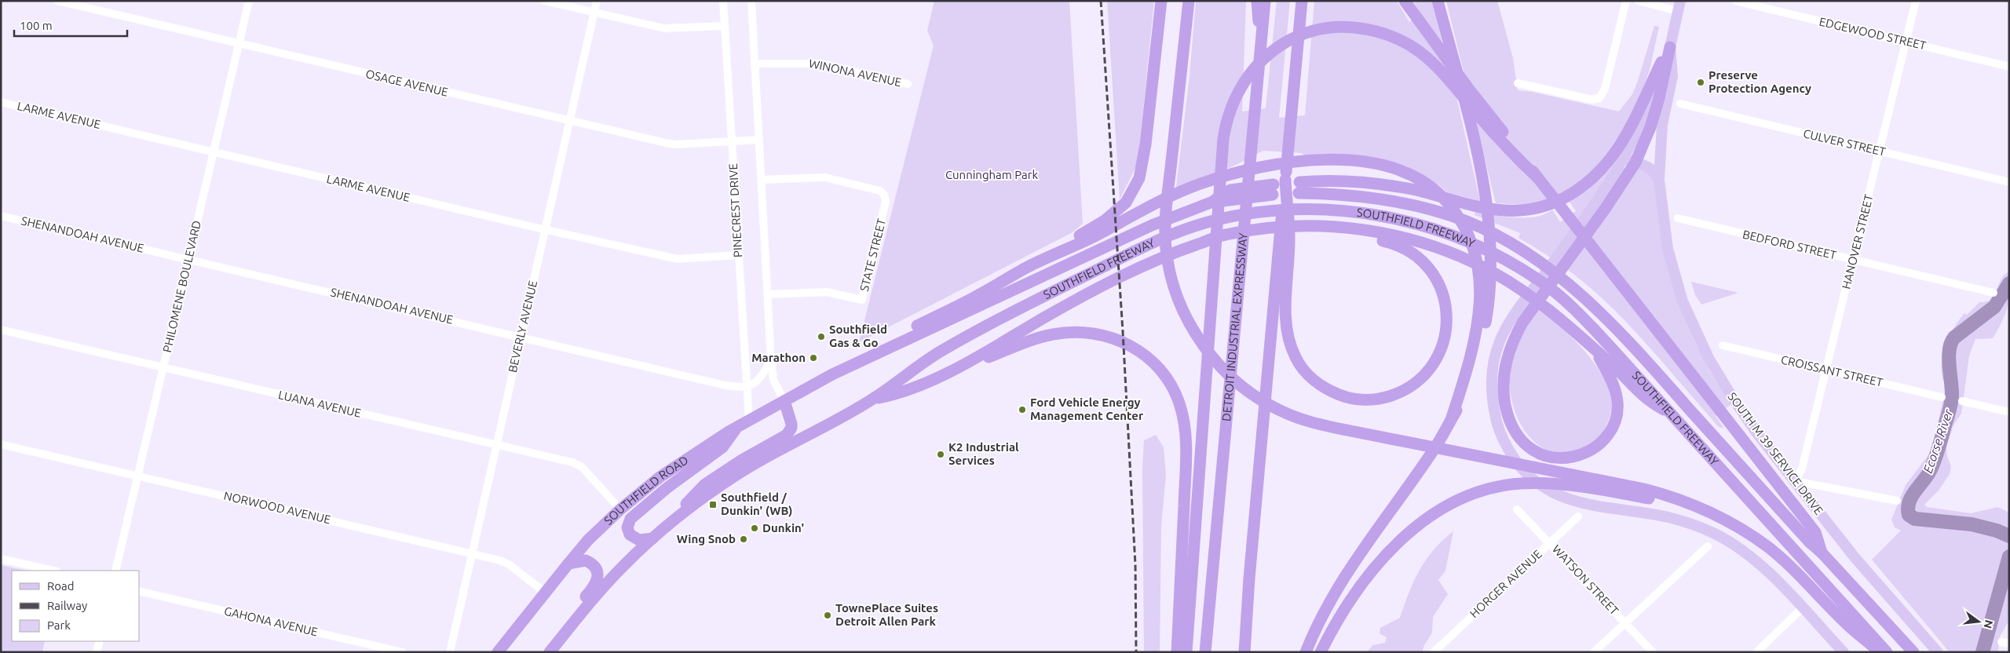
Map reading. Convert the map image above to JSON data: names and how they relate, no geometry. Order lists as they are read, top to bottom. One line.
{"streets":{"highway":["SOUTHFIELD FREEWAY","DETROIT INDUSTRIAL EXPRESSWAY","SOUTHFIELD ROAD"],"main road":["SOUTH M 39 SERVICE DRIVE"],"street":["EDGEWOOD STREET","WINONA AVENUE","OSAGE AVENUE","LARME AVENUE","CULVER STREET","PINECREST DRIVE","SHENANDOAH AVENUE","HANOVER STREET","BEDFORD STREET","STATE STREET","PHILOMENE BOULEVARD","BEVERLY AVENUE","CROISSANT STREET","LUANA AVENUE","NORWOOD AVENUE","WATSON STREET","HORGER AVENUE","GAHONA AVENUE"]},"crossings":[["EDGEWOOD STREET","HANOVER STREET"],["OSAGE AVENUE","PINECREST DRIVE"],["OSAGE AVENUE","PHILOMENE BOULEVARD"],["OSAGE AVENUE","BEVERLY AVENUE"],["LARME AVENUE","PINECREST DRIVE"],["LARME AVENUE","PHILOMENE BOULEVARD"],["LARME AVENUE","BEVERLY AVENUE"],["CULVER STREET","HANOVER STREET"],["PINECREST DRIVE","SHENANDOAH AVENUE"],["PINECREST DRIVE","SOUTHFIELD ROAD"],["SOUTHFIELD FREEWAY","SOUTHFIELD ROAD"],["SHENANDOAH AVENUE","PHILOMENE BOULEVARD"],["SHENANDOAH AVENUE","BEVERLY AVENUE"],["HANOVER STREET","BEDFORD STREET"],["HANOVER STREET","CROISSANT STREET"],["HANOVER STREET","SOUTH M 39 SERVICE DRIVE"],["PHILOMENE BOULEVARD","LUANA AVENUE"],["PHILOMENE BOULEVARD","NORWOOD AVENUE"],["BEVERLY AVENUE","LUANA AVENUE"],["BEVERLY AVENUE","NORWOOD AVENUE"],["LUANA AVENUE","SOUTHFIELD ROAD"],["SOUTHFIELD ROAD","NORWOOD AVENUE"],["WATSON STREET","HORGER AVENUE"]],"water":["Ecorse River"],"parks":["Cunningham Park"],"places":{"other":["Preserve Protection Agency","Southfield Gas & Go","Marathon","Ford Vehicle Energy Management Center","K2 Industrial Services","Dunkin'","Wing Snob","TownePlace Suites Detroit Allen Park"],"transit":["Southfield / Dunkin' (WB)"]},"legend":["Road","Railway","Park"],"scale_bar":"100 m","north":"right"}
